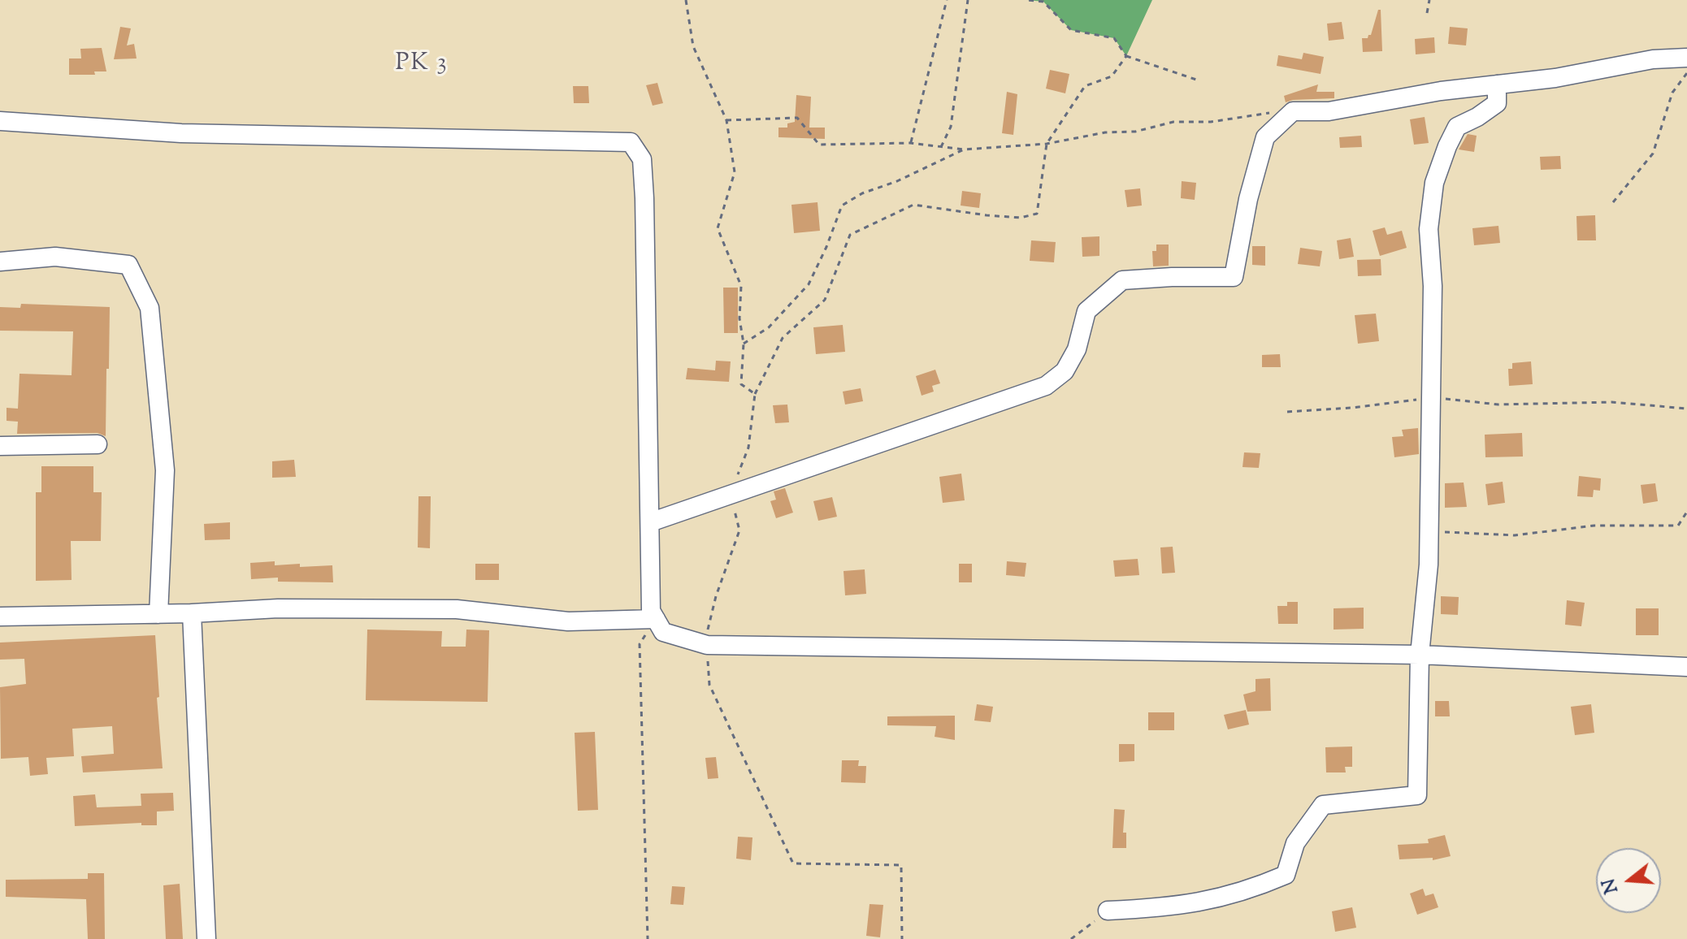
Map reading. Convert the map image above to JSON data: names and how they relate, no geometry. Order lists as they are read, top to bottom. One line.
{"districts":["PK 3"],"north":"left"}
